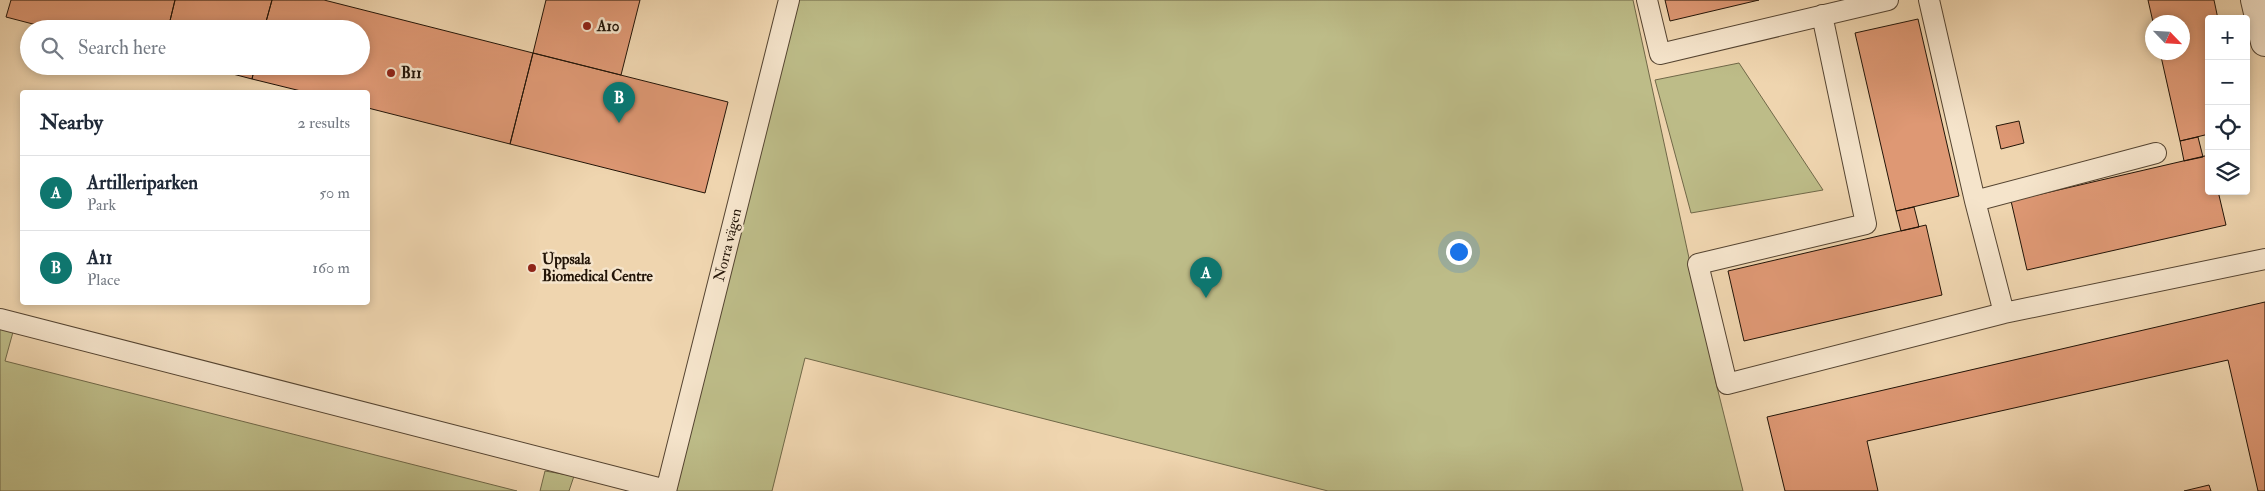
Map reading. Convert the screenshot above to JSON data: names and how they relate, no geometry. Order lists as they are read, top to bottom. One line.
{"streets":{"lane":["Norra vägen"]},"places":["A10","B11","Uppsala Biomedical Centre"],"north":"bottom right","page":{"map_buttons":["+","−"],"search":"Search here","pins":["B","A"],"heading":["Nearby","2 results"],"list":[{"mark":"A","name":"Artilleriparken","note":"Park","value":"50 m"},{"mark":"B","name":"A11","note":"Place","value":"160 m"}]}}
